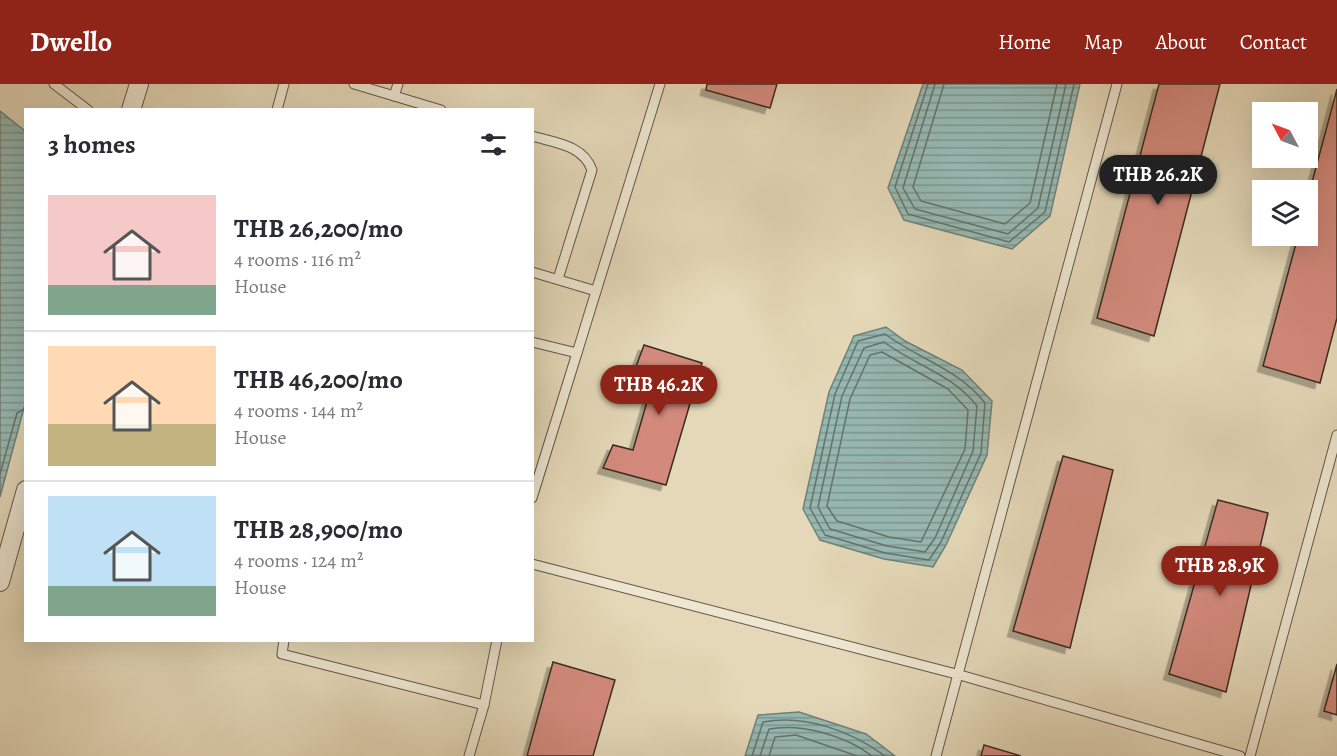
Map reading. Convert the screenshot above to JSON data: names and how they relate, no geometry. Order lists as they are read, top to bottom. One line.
{"north":"top left","page":{"header":"Dwello","nav":["Home","Map","About","Contact"],"heading":"3 homes","price":["THB 26.2K","THB 46.2K","THB 28.9K"],"list":[{"name":"THB 26,200/mo","note":"4 rooms · 116 m² · House"},{"name":"THB 46,200/mo","note":"4 rooms · 144 m² · House"},{"name":"THB 28,900/mo","note":"4 rooms · 124 m² · House"}]}}
